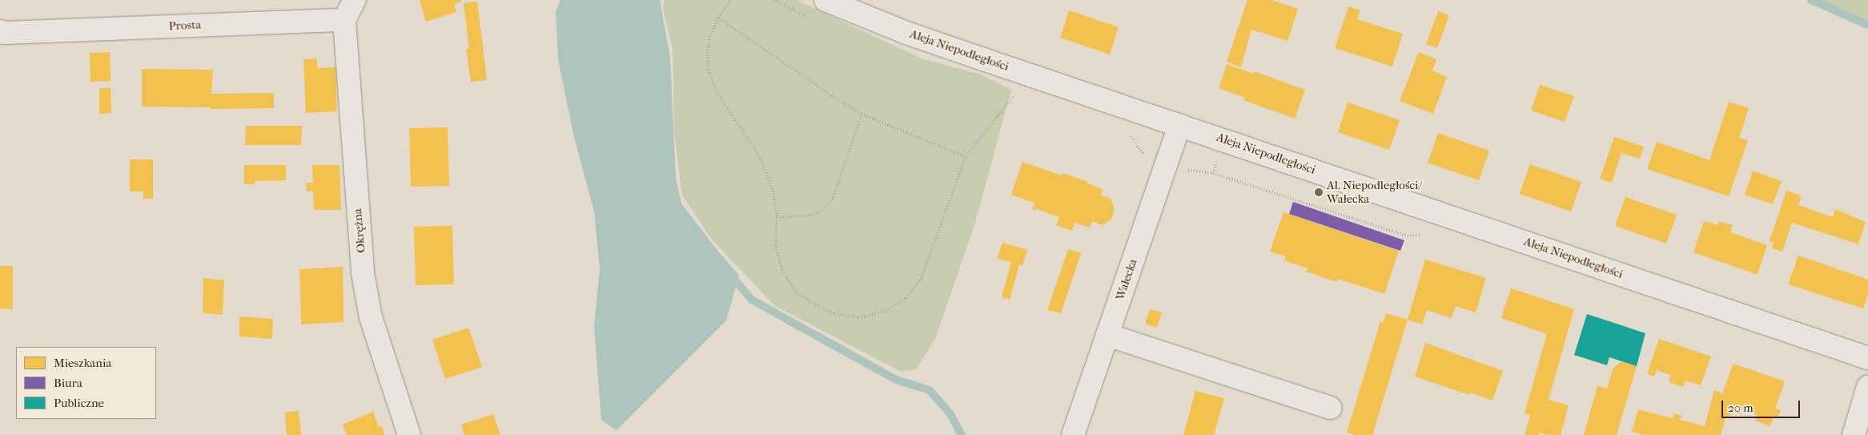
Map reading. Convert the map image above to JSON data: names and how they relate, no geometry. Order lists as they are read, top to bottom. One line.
{"streets":{"street":["Prosta","Aleja Niepodległości","Okrężna","Wałecka"]},"crossings":[["Prosta","Okrężna"],["Aleja Niepodległości","Wałecka"]],"places":["Al. Niepodległości/ Wałecka"],"legend":["Mieszkania","Biura","Publiczne"],"scale_bar":"20 m"}
